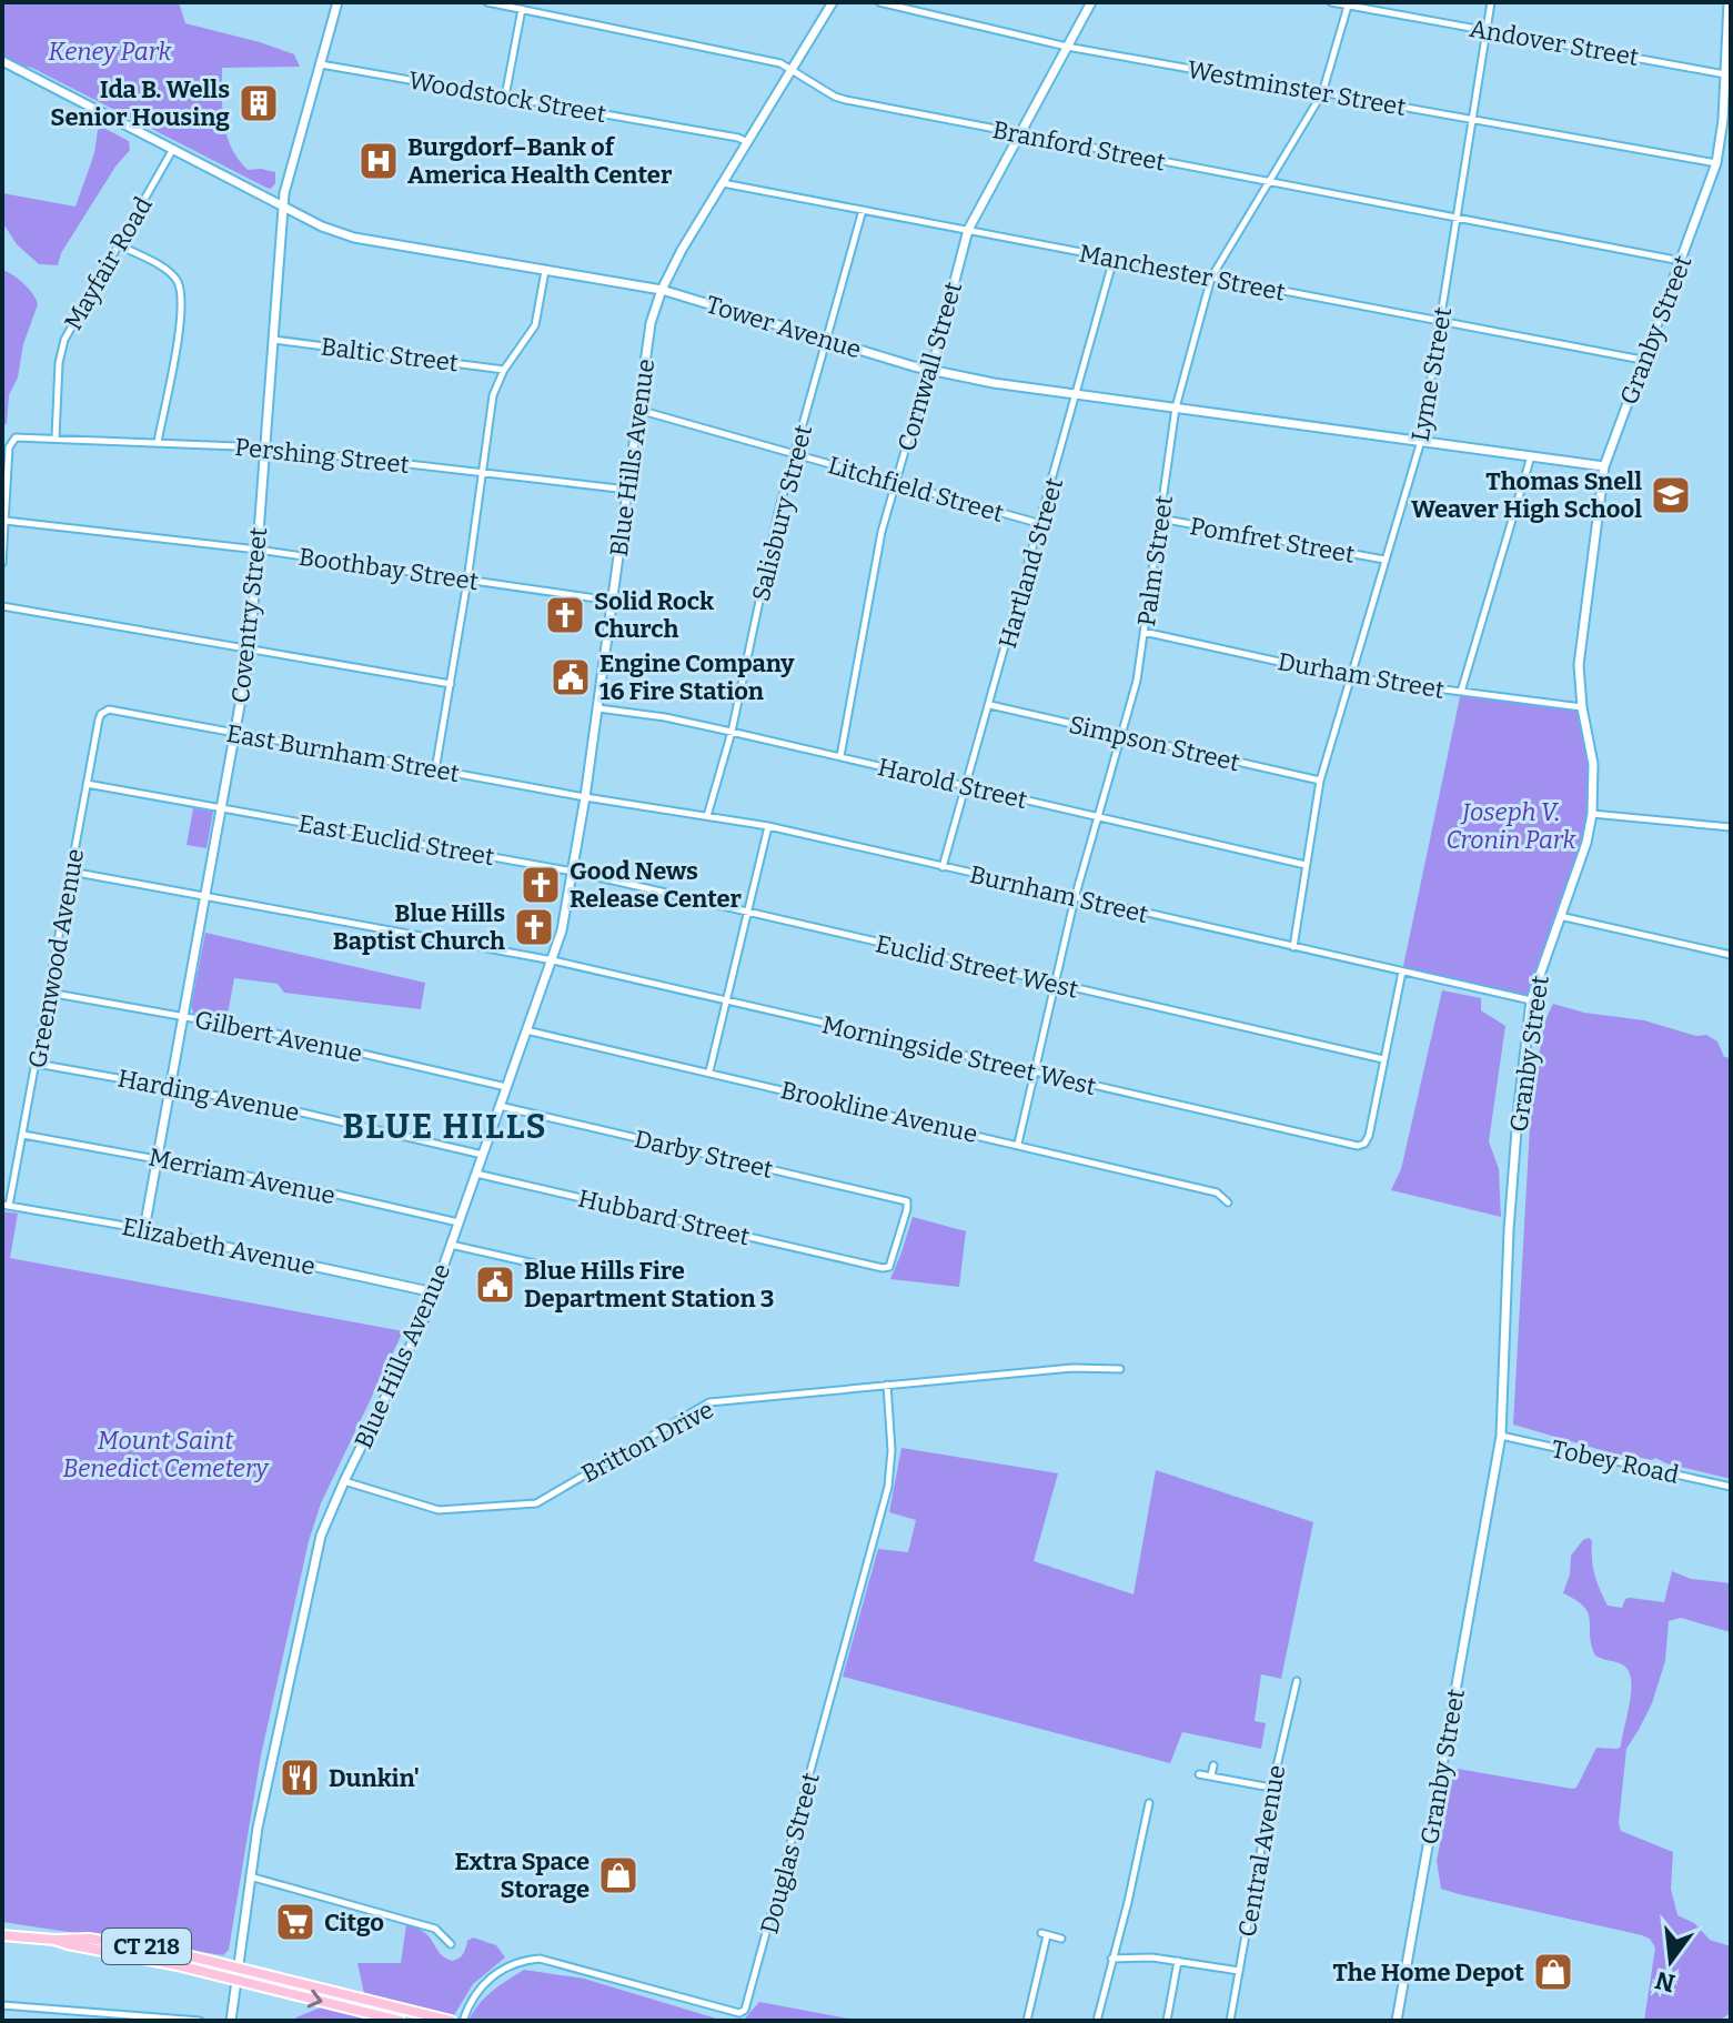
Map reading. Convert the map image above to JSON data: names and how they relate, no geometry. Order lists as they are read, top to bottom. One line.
{"streets":{"main road":["Tower Avenue","Granby Street","Cornwall Street","Blue Hills Avenue","Coventry Street","Elizabeth Avenue","CT 218"],"street":["Andover Street","Westminster Street","Woodstock Street","Branford Street","Mayfair Road","Manchester Street","Baltic Street","Lyme Street","Pershing Street","Litchfield Street","Salisbury Street","Pomfret Street","Palm Street","Hartland Street","Boothbay Street","Durham Street","Simpson Street","East Burnham Street","Harold Street","East Euclid Street","Burnham Street","Greenwood Avenue","Euclid Street West","Gilbert Avenue","Morningside Street West","Harding Avenue","Brookline Avenue","Darby Street","Merriam Avenue","Hubbard Street","Britton Drive","Tobey Road","Central Avenue","Douglas Street"]},"crossings":[["Andover Street","Granby Street"],["Andover Street","Lyme Street"],["Andover Street","Palm Street"],["Westminster Street","Granby Street"],["Westminster Street","Cornwall Street"],["Westminster Street","Lyme Street"],["Westminster Street","Palm Street"],["Woodstock Street","Blue Hills Avenue"],["Woodstock Street","Coventry Street"],["Branford Street","Granby Street"],["Branford Street","Cornwall Street"],["Branford Street","Lyme Street"],["Branford Street","Blue Hills Avenue"],["Branford Street","Palm Street"],["Mayfair Road","Tower Avenue"],["Mayfair Road","Pershing Street"],["Manchester Street","Granby Street"],["Manchester Street","Cornwall Street"],["Manchester Street","Lyme Street"],["Manchester Street","Blue Hills Avenue"],["Manchester Street","Salisbury Street"],["Manchester Street","Palm Street"],["Manchester Street","Hartland Street"],["Tower Avenue","Granby Street"],["Tower Avenue","Cornwall Street"],["Tower Avenue","Lyme Street"],["Tower Avenue","Blue Hills Avenue"],["Tower Avenue","Salisbury Street"],["Tower Avenue","Palm Street"],["Tower Avenue","Hartland Street"],["Tower Avenue","Coventry Street"],["Granby Street","Durham Street"],["Granby Street","Burnham Street"],["Granby Street","Tobey Road"],["Baltic Street","Coventry Street"],["Cornwall Street","Litchfield Street"],["Cornwall Street","Harold Street"],["Lyme Street","Pomfret Street"],["Lyme Street","Durham Street"],["Lyme Street","Simpson Street"],["Lyme Street","Harold Street"],["Lyme Street","Burnham Street"],["Pershing Street","Blue Hills Avenue"],["Pershing Street","Coventry Street"],["Blue Hills Avenue","Litchfield Street"],["Blue Hills Avenue","Boothbay Street"],["Blue Hills Avenue","East Burnham Street"],["Blue Hills Avenue","Harold Street"],["Blue Hills Avenue","East Euclid Street"],["Blue Hills Avenue","Burnham Street"],["Blue Hills Avenue","Euclid Street West"],["Blue Hills Avenue","Gilbert Avenue"],["Blue Hills Avenue","Morningside Street West"],["Blue Hills Avenue","Harding Avenue"],["Blue Hills Avenue","Brookline Avenue"],["Blue Hills Avenue","Darby Street"],["Blue Hills Avenue","Merriam Avenue"],["Blue Hills Avenue","Hubbard Street"],["Blue Hills Avenue","Elizabeth Avenue"],["Blue Hills Avenue","Britton Drive"],["Blue Hills Avenue","CT 218"],["Litchfield Street","Salisbury Street"],["Litchfield Street","Hartland Street"],["Salisbury Street","Harold Street"],["Salisbury Street","Burnham Street"],["Pomfret Street","Palm Street"],["Palm Street","Durham Street"],["Palm Street","Simpson Street"],["Palm Street","Harold Street"],["Palm Street","Burnham Street"],["Palm Street","Euclid Street West"],["Palm Street","Morningside Street West"],["Palm Street","Brookline Avenue"],["Hartland Street","Simpson Street"],["Hartland Street","Harold Street"],["Hartland Street","Burnham Street"],["Boothbay Street","Coventry Street"],["Coventry Street","East Burnham Street"],["Coventry Street","East Euclid Street"],["Coventry Street","Gilbert Avenue"],["Coventry Street","Morningside Street West"],["Coventry Street","Harding Avenue"],["Coventry Street","Merriam Avenue"],["Coventry Street","Elizabeth Avenue"],["East Burnham Street","Burnham Street"],["East Burnham Street","Greenwood Avenue"],["East Euclid Street","Greenwood Avenue"],["East Euclid Street","Euclid Street West"],["Greenwood Avenue","Gilbert Avenue"],["Greenwood Avenue","Morningside Street West"],["Greenwood Avenue","Harding Avenue"],["Greenwood Avenue","Merriam Avenue"],["Greenwood Avenue","Elizabeth Avenue"],["Euclid Street West","Morningside Street West"],["Darby Street","Hubbard Street"],["Britton Drive","Douglas Street"]],"districts":["BLUE HILLS"],"parks":["Keney Park","Joseph V. Cronin Park","Mount Saint Benedict Cemetery"],"places":{"building":["Ida B. Wells Senior Housing"],"hospital":["Burgdorf–Bank of America Health Center"],"school or university":["Thomas Snell Weaver High School"],"church":["Solid Rock Church","Good News Release Center","Blue Hills Baptist Church"],"public building":["Engine Company 16 Fire Station","Blue Hills Fire Department Station 3"],"restaurant":["Dunkin'"],"shop":["Extra Space Storage","The Home Depot"],"supermarket":["Citgo"]},"north":"bottom"}
